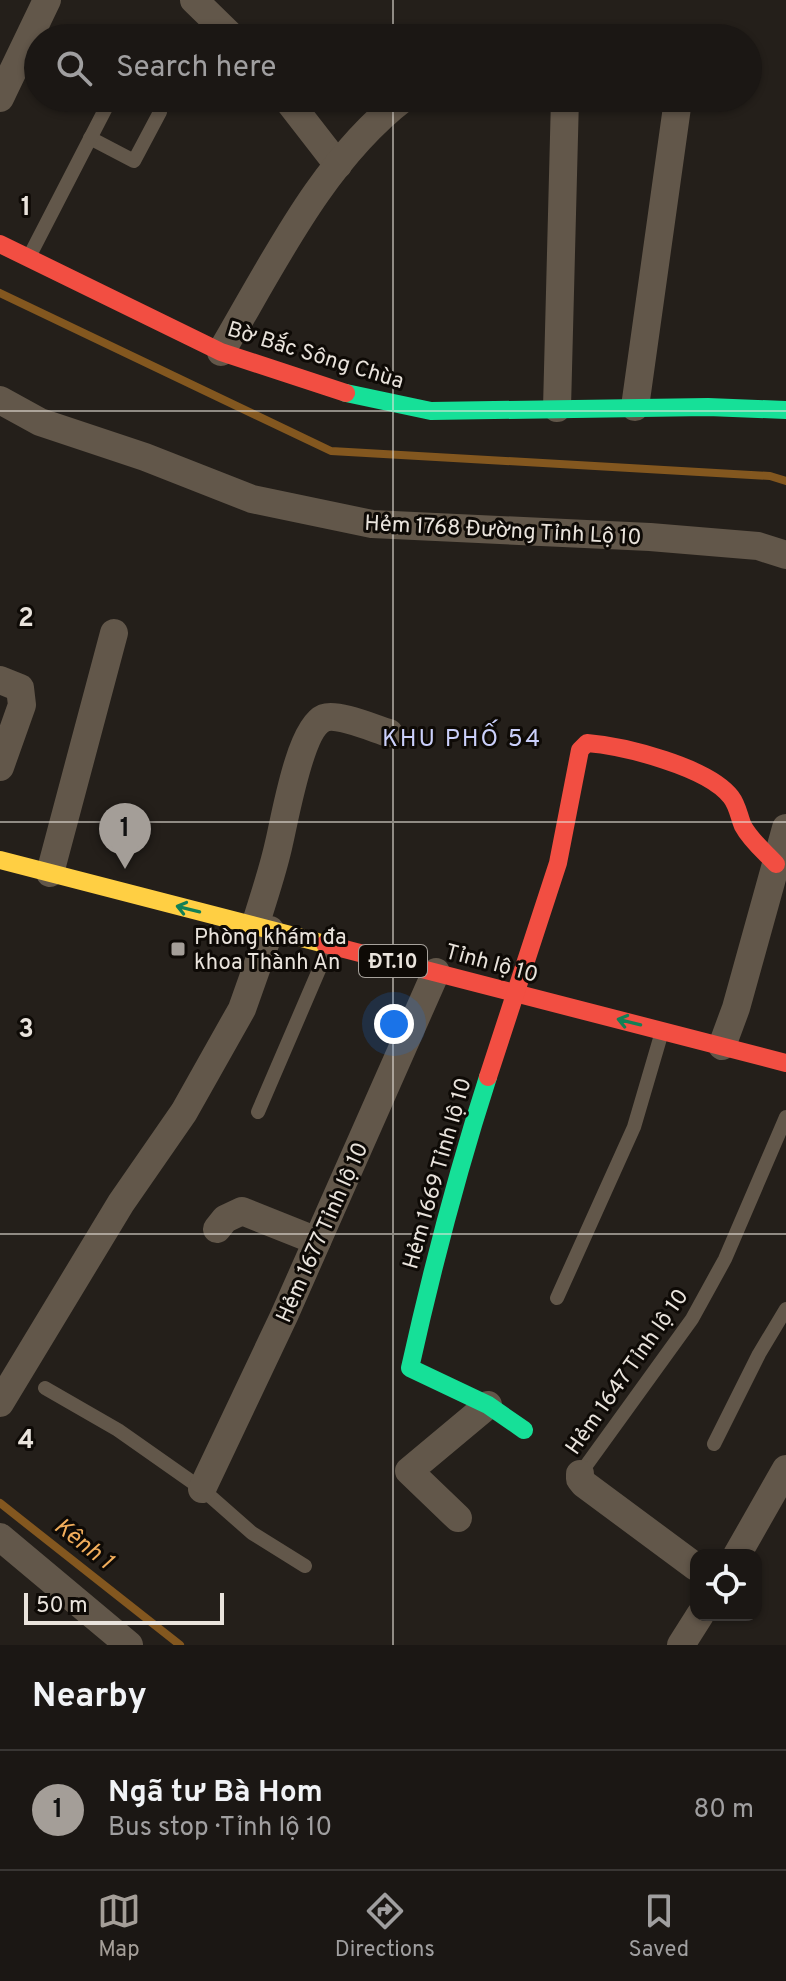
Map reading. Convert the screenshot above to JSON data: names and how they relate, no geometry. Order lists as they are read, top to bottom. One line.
{"streets":{"street":["Bờ Bắc Sông Chùa","Hẻm 1768 Đường Tỉnh Lộ 10","ĐT.10","Tỉnh lộ 10","Hẻm 1669 Tỉnh lộ 10","Hẻm 1677 Tỉnh lộ 10"],"lane":["Hẻm 1647 Tỉnh lộ 10"]},"crossings":[["Tỉnh lộ 10","Hẻm 1669 Tỉnh lộ 10"],["Tỉnh lộ 10","Hẻm 1677 Tỉnh lộ 10"]],"one_way":["Tỉnh lộ 10"],"districts":["KHU PHỐ 54"],"water":["Kênh 1"],"places":{"transit":["Phòng khám đa khoa Thành An"]},"scale_bar":"50 m","page":{"search":"Search here","pins":"1","scale":"50 m","heading":"Nearby","list":[{"mark":"1","name":"Ngã tư Bà Hom","note":"Bus stop · Tỉnh lộ 10","value":"80 m"}],"nav":["Map","Directions","Saved"]},"grid":{"rows":["1","2","3","4"]}}
